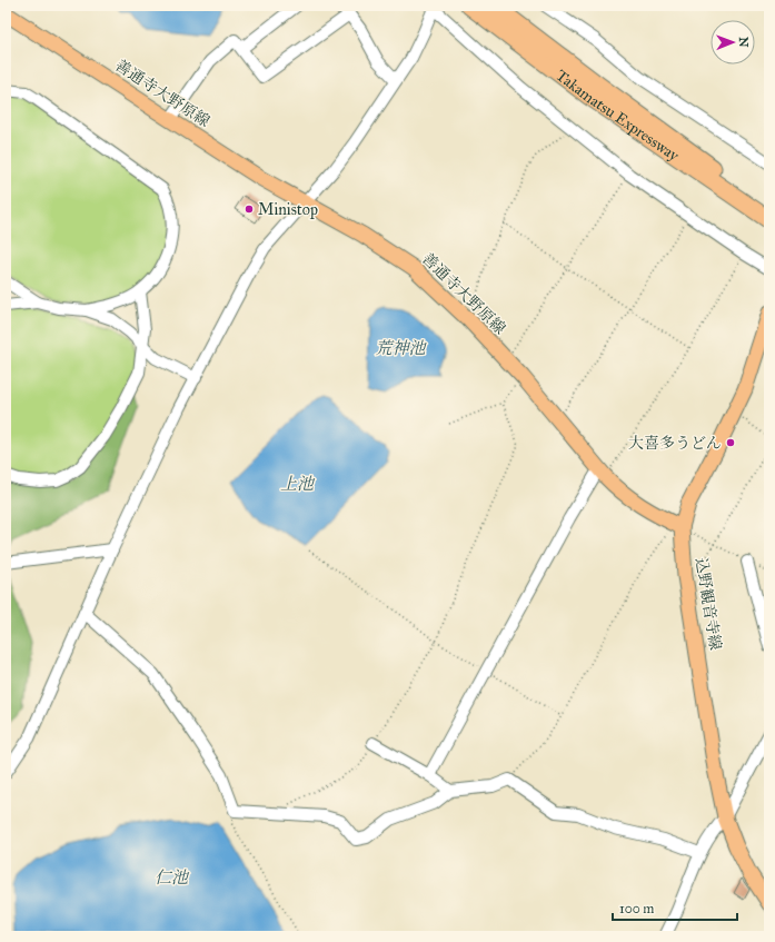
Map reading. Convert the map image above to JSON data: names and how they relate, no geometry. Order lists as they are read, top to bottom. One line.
{"streets":{"highway":["Takamatsu Expressway"],"main road":["善通寺大野原線","込野観音寺線"]},"crossings":[["善通寺大野原線","込野観音寺線"]],"water":["荒神池","上池","仁池"],"places":["Ministop","大喜多うどん"],"scale_bar":"100 m","north":"right"}
